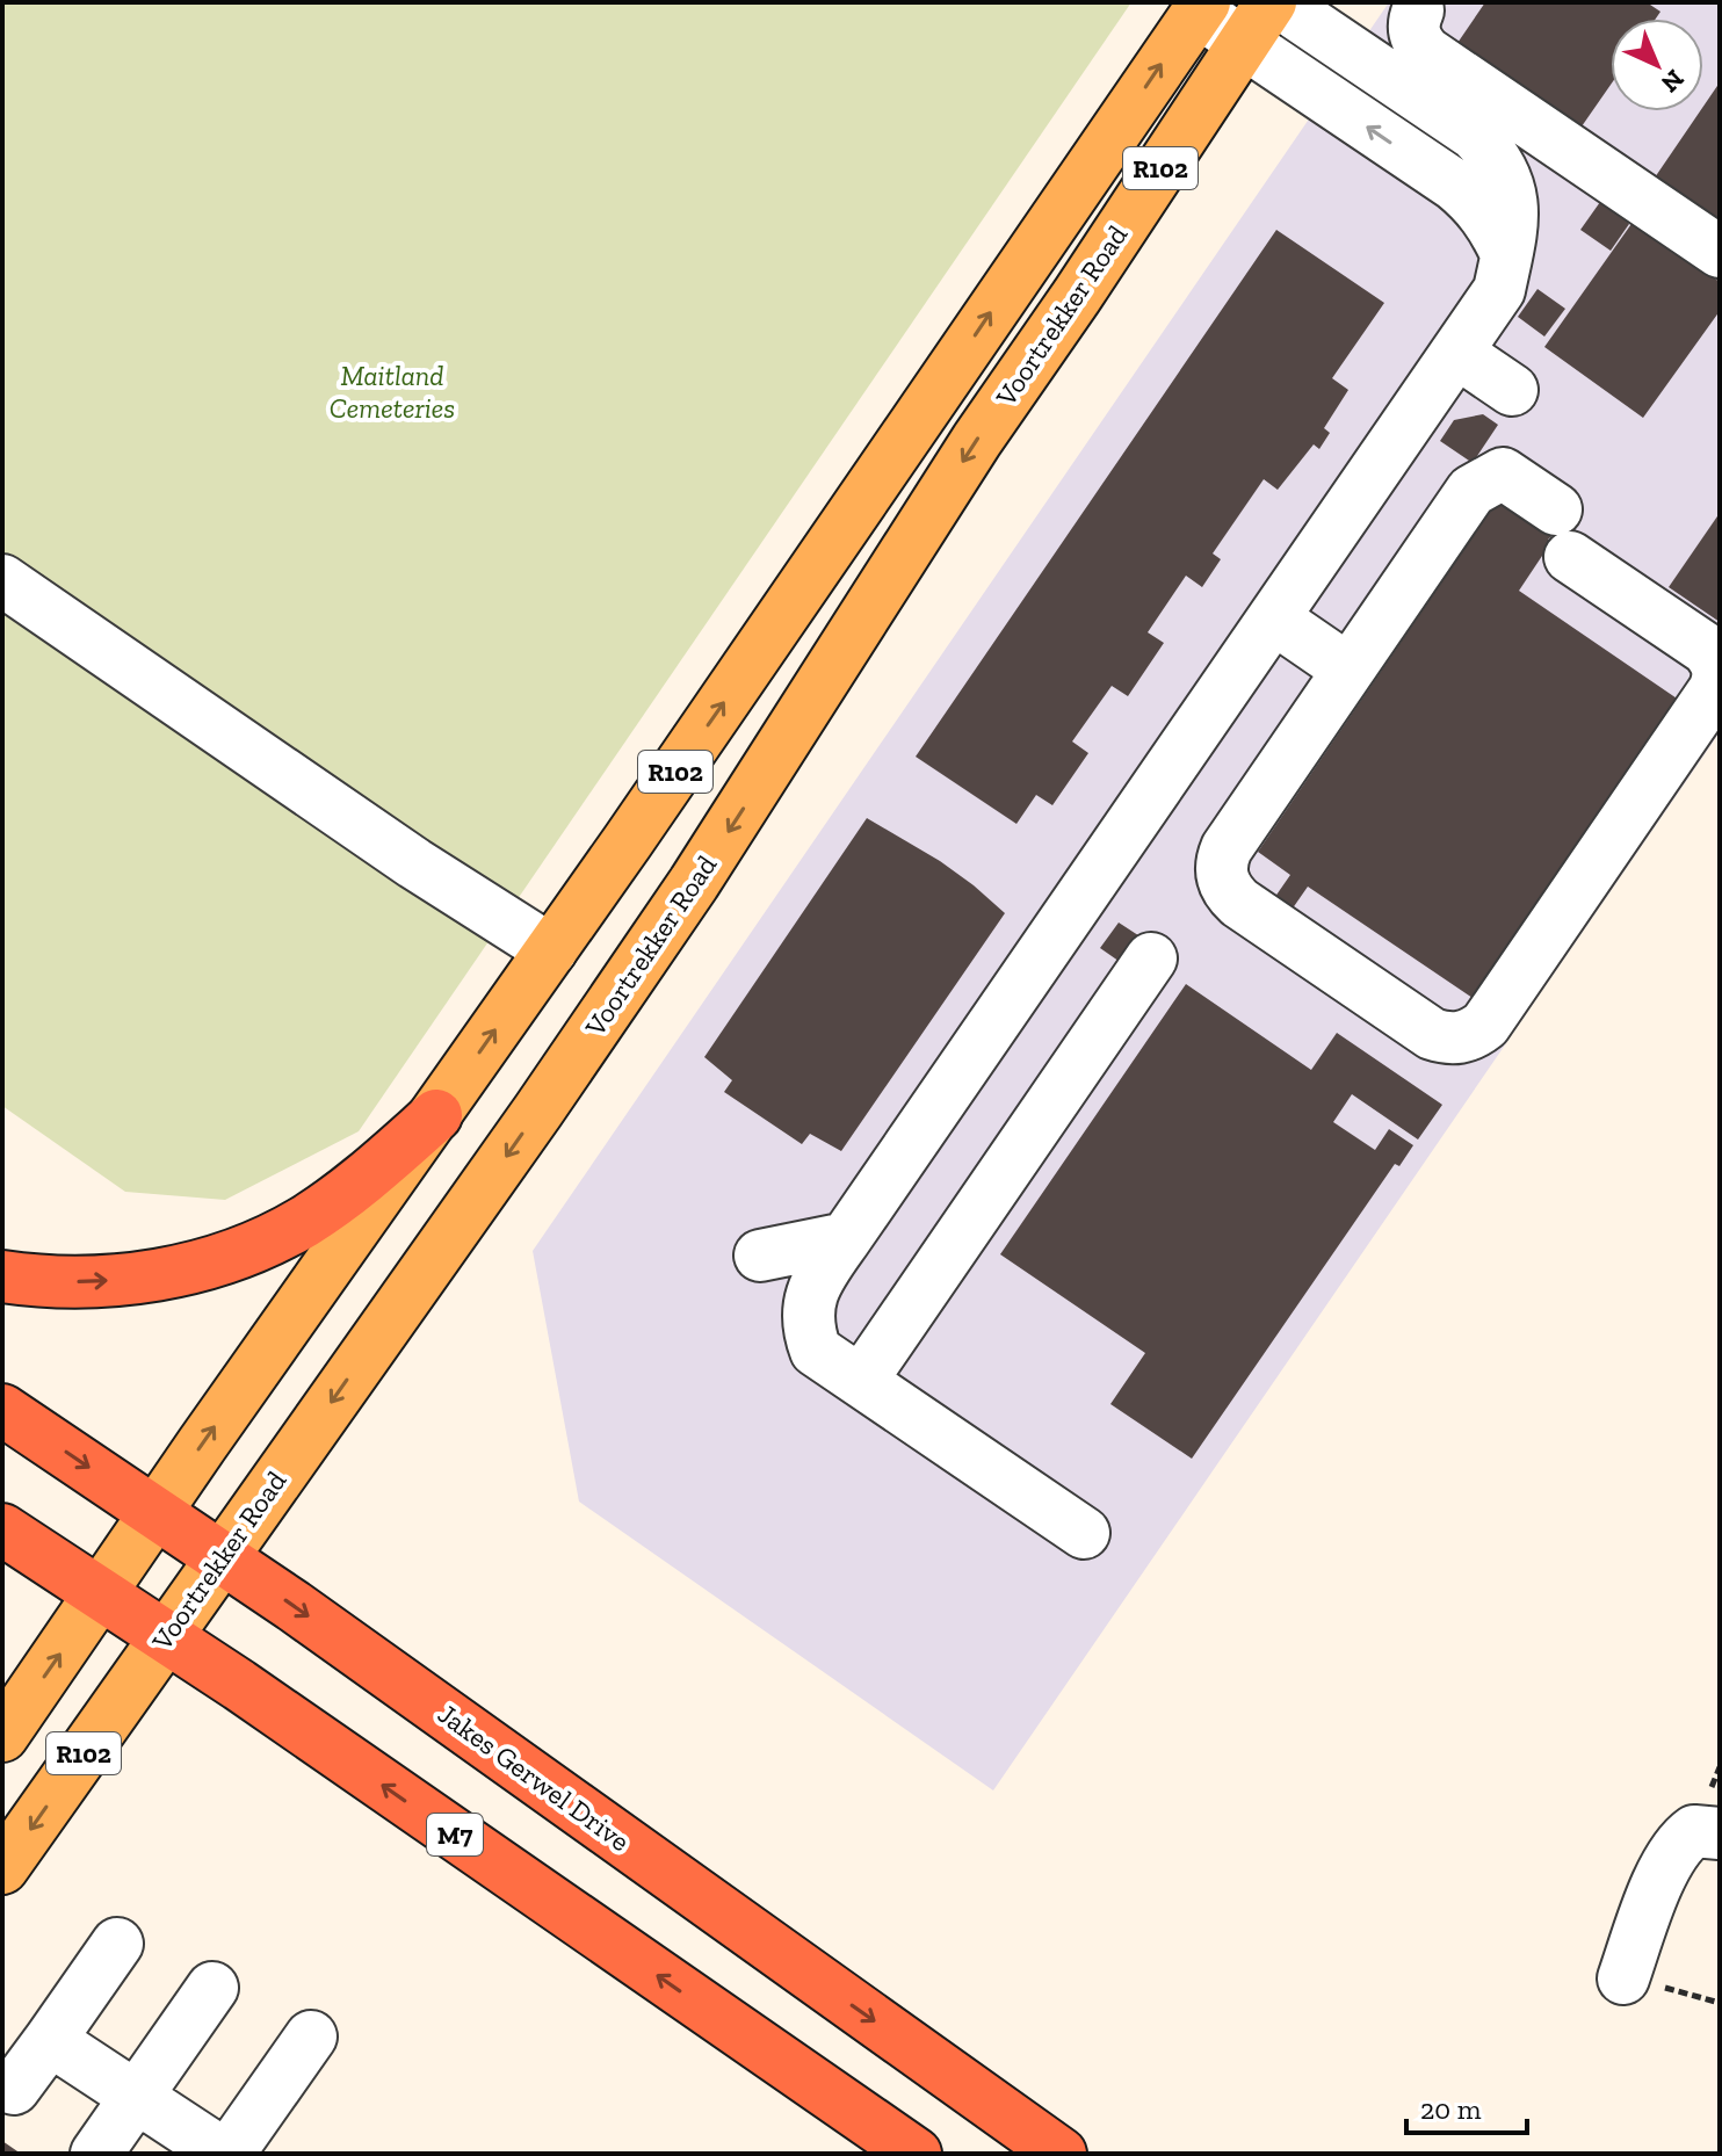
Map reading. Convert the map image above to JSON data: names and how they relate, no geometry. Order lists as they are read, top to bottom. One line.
{"streets":{"highway":["Jakes Gerwel Drive","M7"],"main road":["R102","Voortrekker Road"]},"crossings":[["R102","Jakes Gerwel Drive"],["R102","M7"],["Voortrekker Road","Jakes Gerwel Drive"],["Voortrekker Road","M7"]],"parks":["Maitland Cemeteries"],"scale_bar":"20 m","north":"bottom right"}
